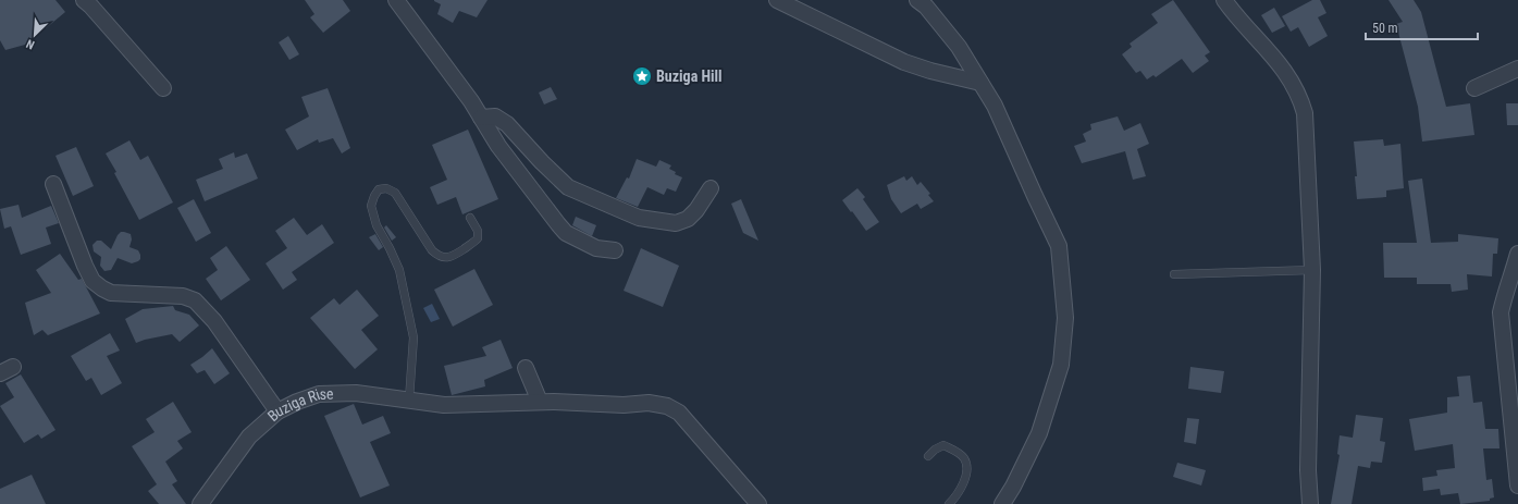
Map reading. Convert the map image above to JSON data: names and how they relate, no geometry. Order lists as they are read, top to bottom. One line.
{"streets":{"street":["Buziga Rise"]},"places":{"place":["Buziga Hill"]},"scale_bar":"50 m","north":"bottom left"}
